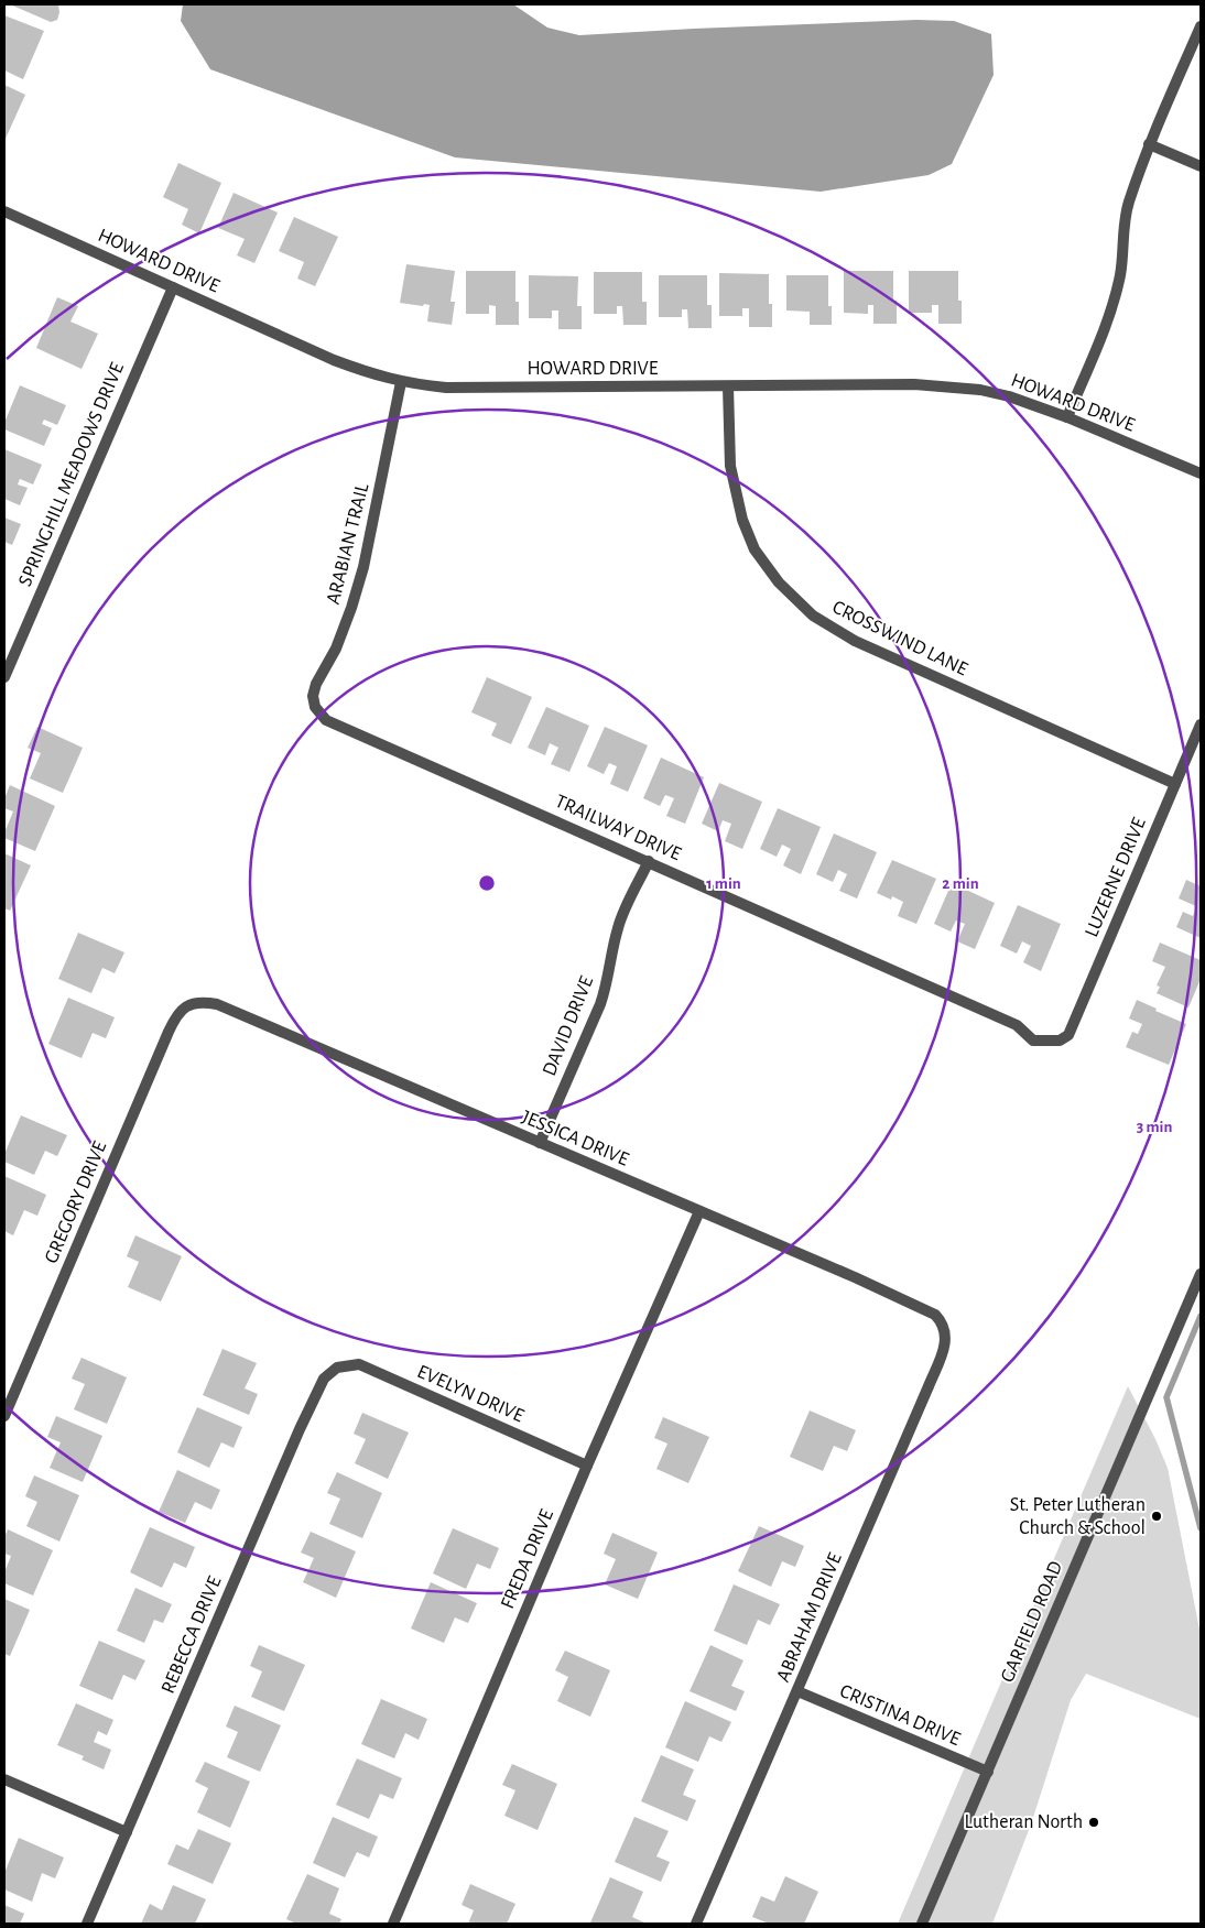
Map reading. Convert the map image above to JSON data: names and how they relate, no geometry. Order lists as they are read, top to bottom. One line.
{"streets":{"street":["HOWARD DRIVE","SPRINGHILL MEADOWS DRIVE","ARABIAN TRAIL","CROSSWIND LANE","TRAILWAY DRIVE","LUZERNE DRIVE","DAVID DRIVE","JESSICA DRIVE","GREGORY DRIVE","EVELYN DRIVE","FREDA DRIVE","ABRAHAM DRIVE","GARFIELD ROAD","REBECCA DRIVE","CRISTINA DRIVE"]},"crossings":[["HOWARD DRIVE","SPRINGHILL MEADOWS DRIVE"],["HOWARD DRIVE","ARABIAN TRAIL"],["HOWARD DRIVE","CROSSWIND LANE"],["ARABIAN TRAIL","TRAILWAY DRIVE"],["CROSSWIND LANE","LUZERNE DRIVE"],["TRAILWAY DRIVE","LUZERNE DRIVE"],["TRAILWAY DRIVE","DAVID DRIVE"],["DAVID DRIVE","JESSICA DRIVE"],["JESSICA DRIVE","GREGORY DRIVE"],["JESSICA DRIVE","FREDA DRIVE"],["JESSICA DRIVE","ABRAHAM DRIVE"],["EVELYN DRIVE","FREDA DRIVE"],["EVELYN DRIVE","REBECCA DRIVE"],["ABRAHAM DRIVE","CRISTINA DRIVE"],["GARFIELD ROAD","CRISTINA DRIVE"]],"places":["St. Peter Lutheran Church & School","Lutheran North"],"rings":["1 min","2 min","3 min"]}
